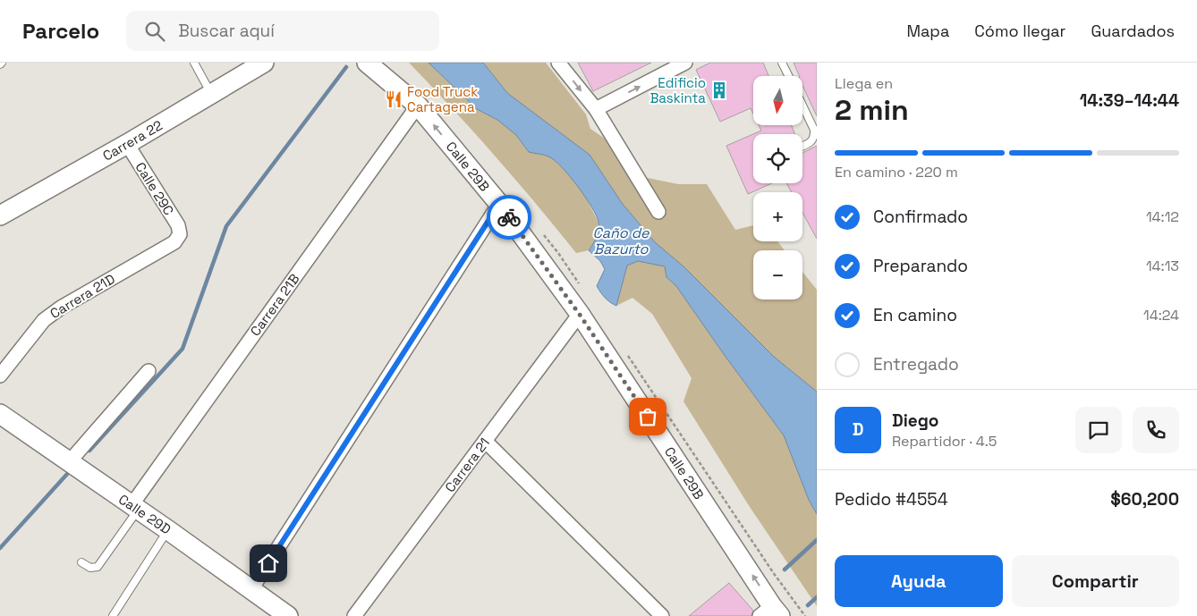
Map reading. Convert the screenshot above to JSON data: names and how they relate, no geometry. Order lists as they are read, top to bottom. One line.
{"streets":{"main road":["Carrera 22","Calle 29B","Calle 29D"],"street":["Calle 29C","Carrera 21D","Carrera 21B","Carrera 21"]},"crossings":[["Carrera 22","Calle 29C"],["Calle 29B","Carrera 21B"],["Calle 29B","Carrera 21"],["Calle 29C","Carrera 21D"],["Carrera 21B","Calle 29D"]],"one_way":["Calle 29B"],"water":["Caño de Bazurto"],"places":{"building":["Edificio Baskinta"],"restaurant":["Food Truck Cartagena"]},"north":"bottom","page":{"header":"Parcelo","search":"Buscar aquí","nav":["Mapa","Cómo llegar","Guardados"],"heading":["2 min","Llega en","14:39–14:44"],"panel":["Diego","Repartidor · 4.5","Pedido #4554","$60,200"],"map_buttons":["+","−"],"bar":"En camino · 220 m","list":[["Confirmado","14:12"],["Preparando","14:13"],["En camino","14:24"],"Entregado"],"round":"D","buttons":["Ayuda","Compartir"]}}
